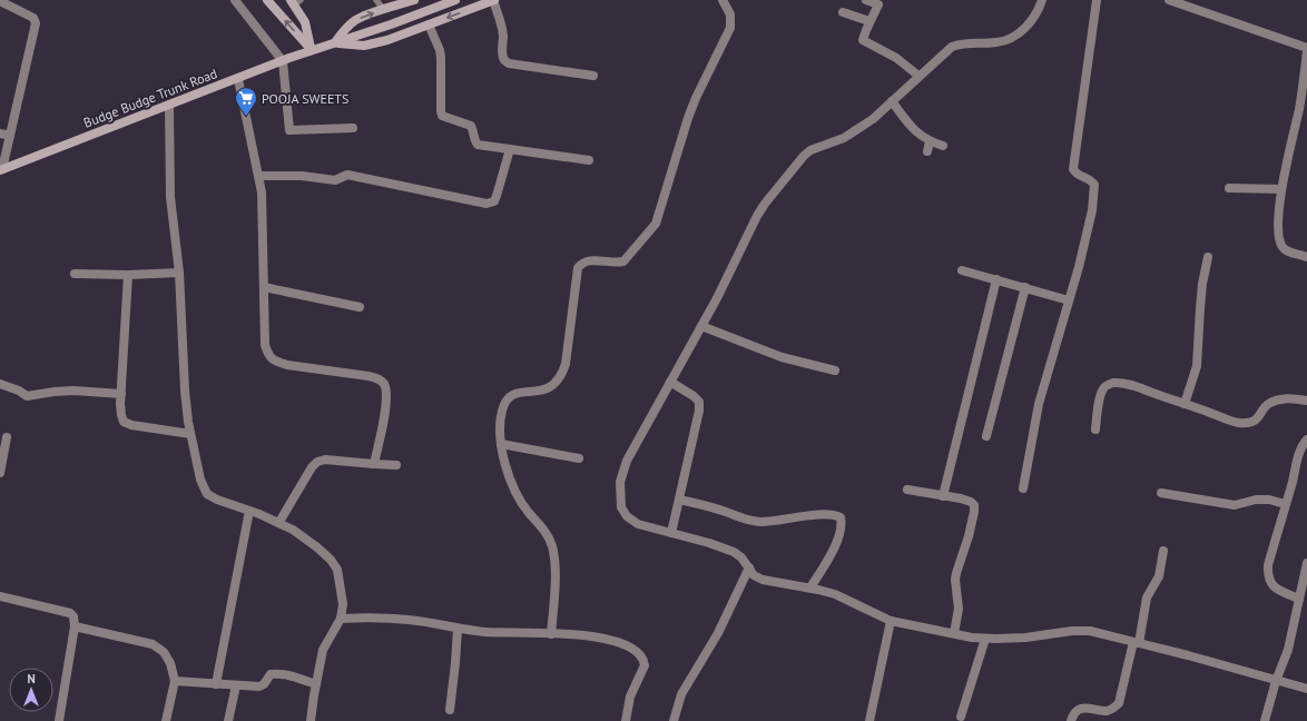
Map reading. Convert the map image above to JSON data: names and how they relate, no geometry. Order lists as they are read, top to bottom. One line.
{"streets":{"main road":["Budge Budge Trunk Road"]},"places":{"supermarket":["POOJA SWEETS"]},"north":"top"}
